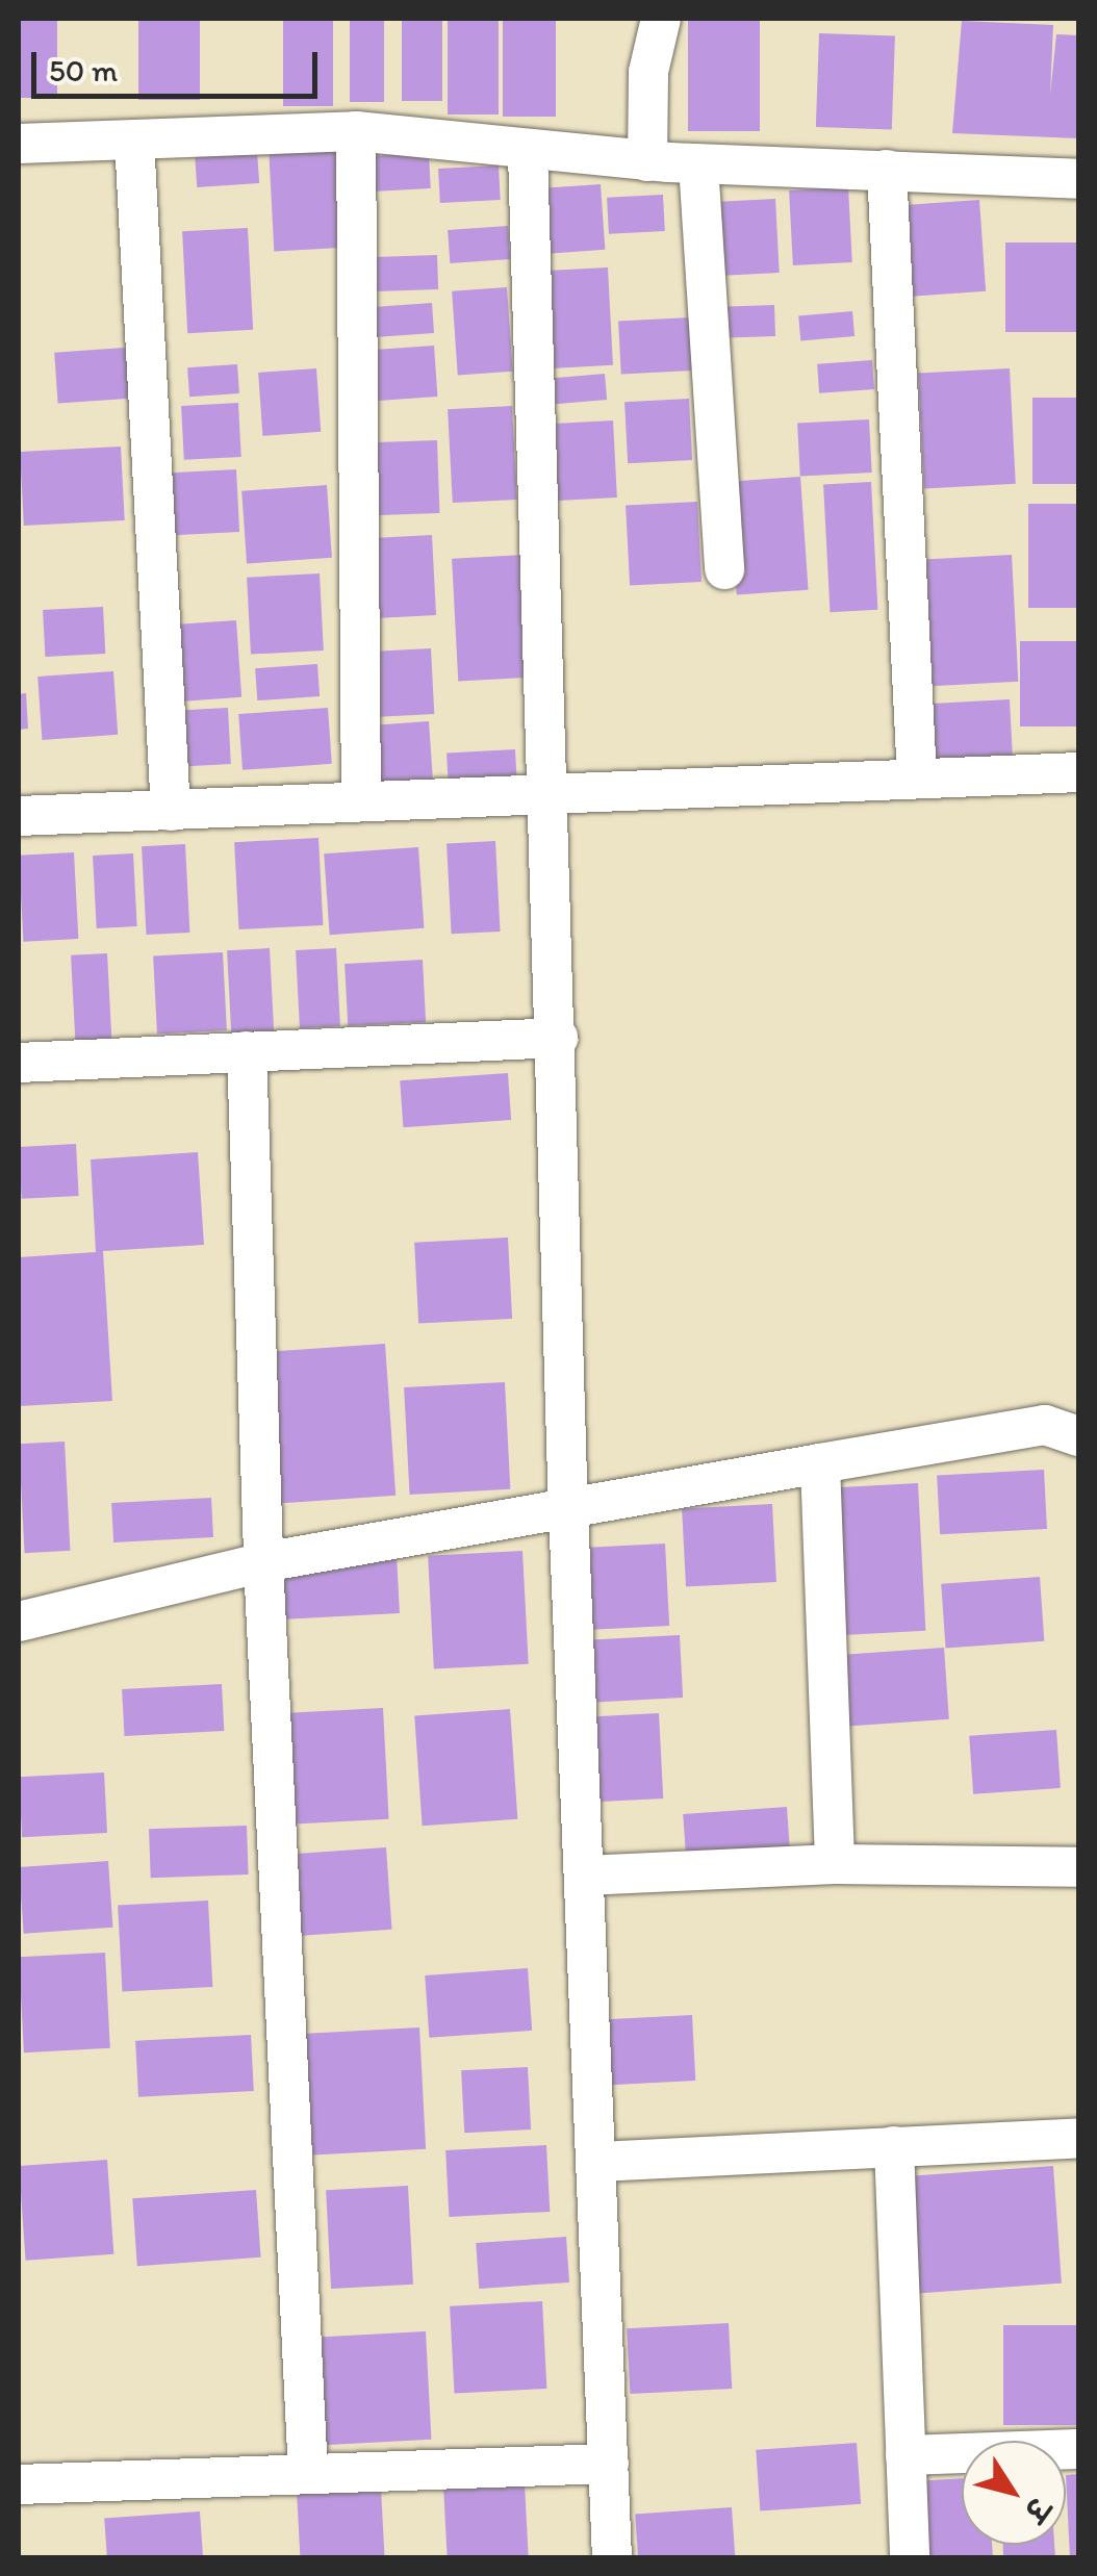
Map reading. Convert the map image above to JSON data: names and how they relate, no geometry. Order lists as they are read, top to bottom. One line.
{"scale_bar":"50 m","north":"bottom right"}
